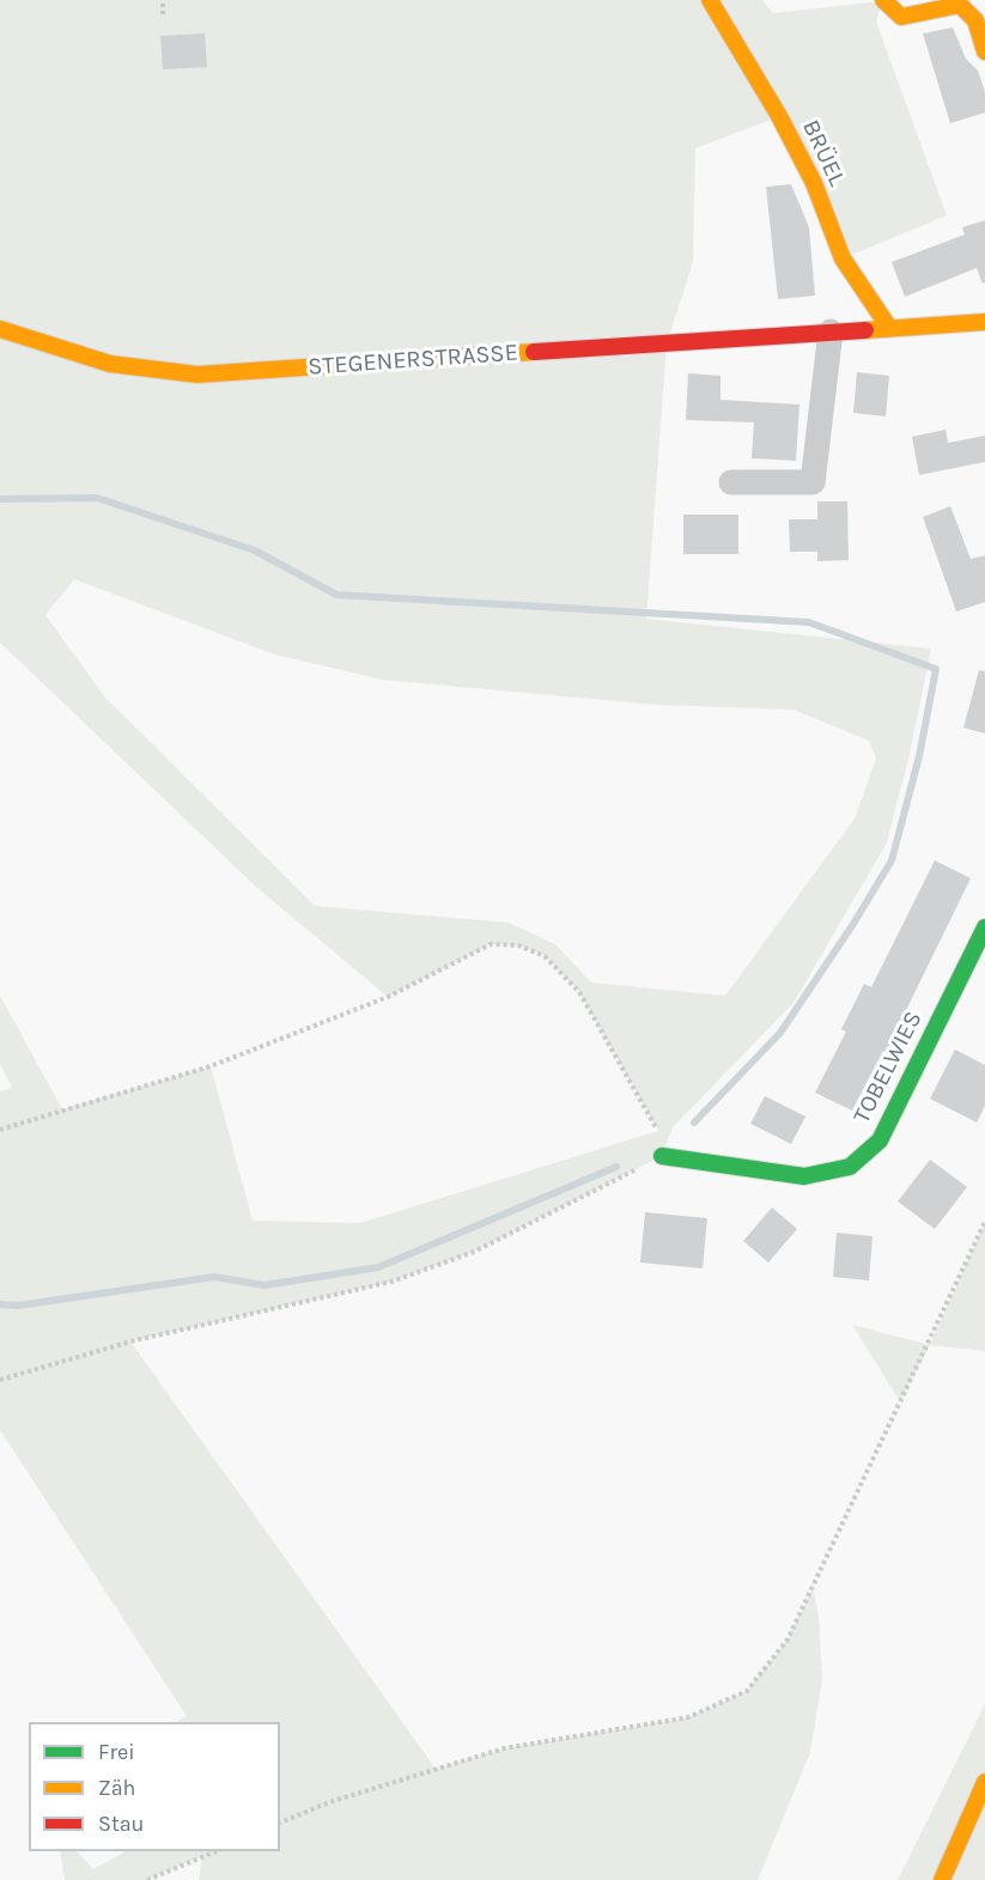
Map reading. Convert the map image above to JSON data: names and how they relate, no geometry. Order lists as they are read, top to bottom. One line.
{"streets":{"street":["BRÜEL","STEGENERSTRASSE","TOBELWIES"]},"crossings":[["BRÜEL","STEGENERSTRASSE"]],"legend":["Frei","Zäh","Stau"]}
